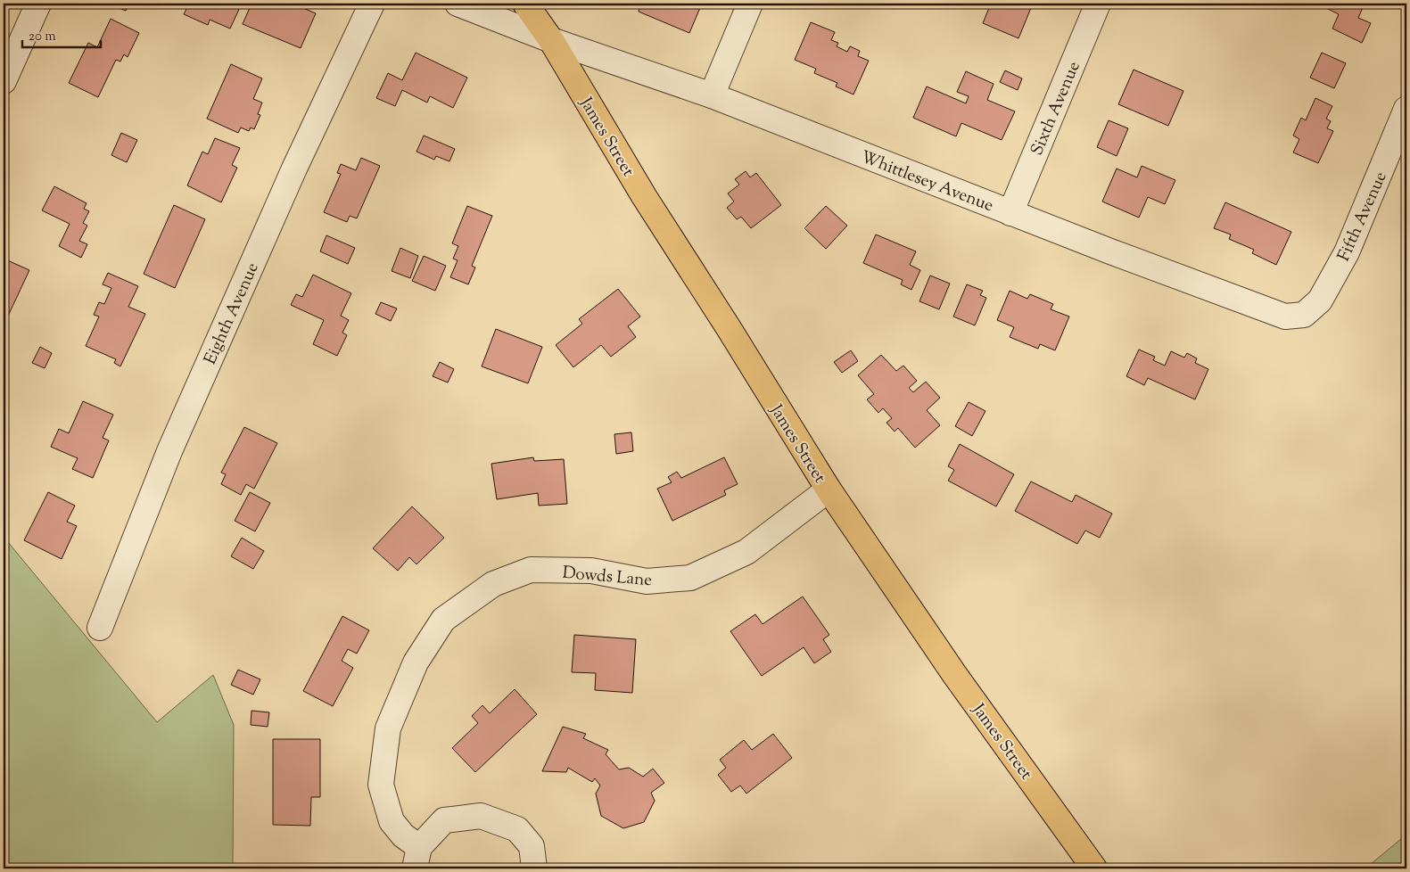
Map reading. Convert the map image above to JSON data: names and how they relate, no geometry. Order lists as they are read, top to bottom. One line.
{"streets":{"main road":["James Street"],"street":["Sixth Avenue","Whittlesey Avenue","Fifth Avenue","Eighth Avenue","Dowds Lane"]},"crossings":[["Sixth Avenue","Whittlesey Avenue"],["James Street","Whittlesey Avenue"],["James Street","Dowds Lane"],["Whittlesey Avenue","Fifth Avenue"]],"scale_bar":"20 m"}
